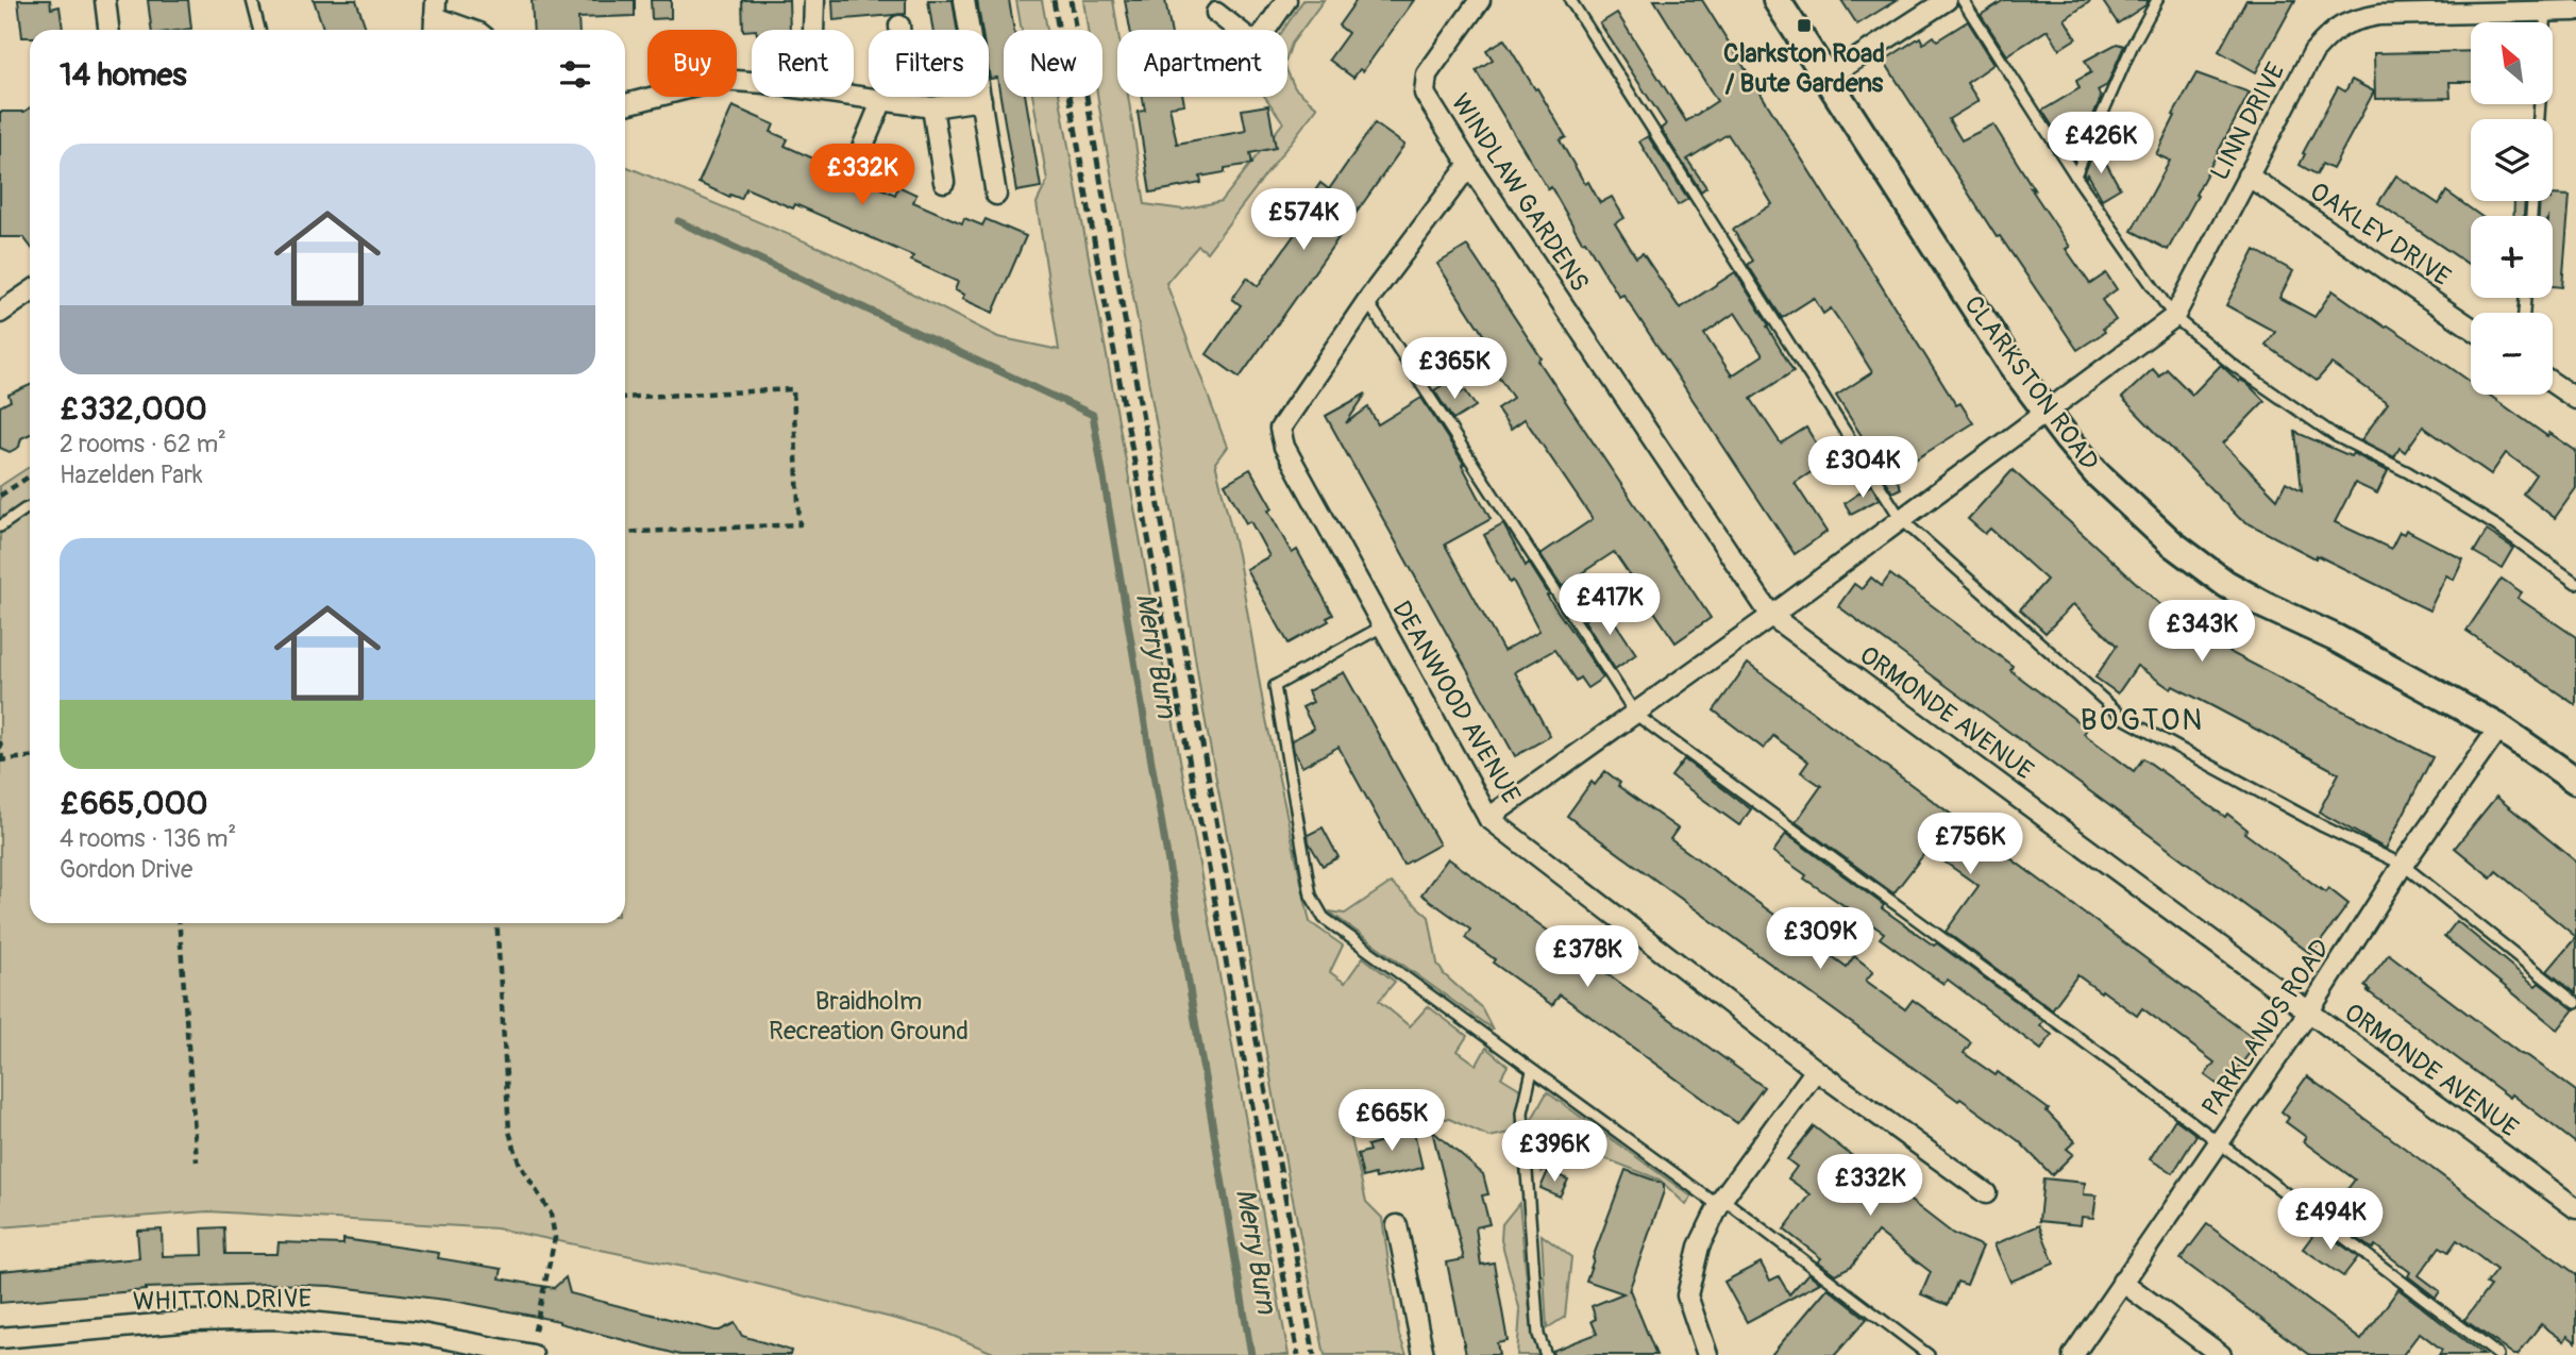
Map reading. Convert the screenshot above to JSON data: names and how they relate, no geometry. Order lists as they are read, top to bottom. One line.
{"streets":{"main road":["CLARKSTON ROAD"],"street":["LINN DRIVE","WINDLAW GARDENS","OAKLEY DRIVE","DEANWOOD AVENUE","ORMONDE AVENUE","PARKLANDS ROAD","WHITTON DRIVE"]},"crossings":[["LINN DRIVE","OAKLEY DRIVE"],["LINN DRIVE","CLARKSTON ROAD"],["LINN DRIVE","DEANWOOD AVENUE"],["LINN DRIVE","ORMONDE AVENUE"],["WINDLAW GARDENS","DEANWOOD AVENUE"],["WINDLAW GARDENS","ORMONDE AVENUE"],["CLARKSTON ROAD","PARKLANDS ROAD"],["ORMONDE AVENUE","PARKLANDS ROAD"]],"districts":["BOGTON"],"water":["Merry Burn"],"parks":["Braidholm Recreation Ground"],"places":{"transit":["Clarkston Road / Bute Gardens"]},"north":"top left","page":{"map_buttons":["+","−"],"chip":["Buy","Rent","Filters","New","Apartment"],"heading":"14 homes","price":["£426K","£332K","£574K","£365K","£304K","£417K","£343K","£756K","£309K","£378K","£665K","£396K","£332K","£494K"],"list":[{"name":"£332,000","note":"2 rooms · 62 m² · Hazelden Park"},{"name":"£665,000","note":"4 rooms · 136 m² · Gordon Drive"}]}}
